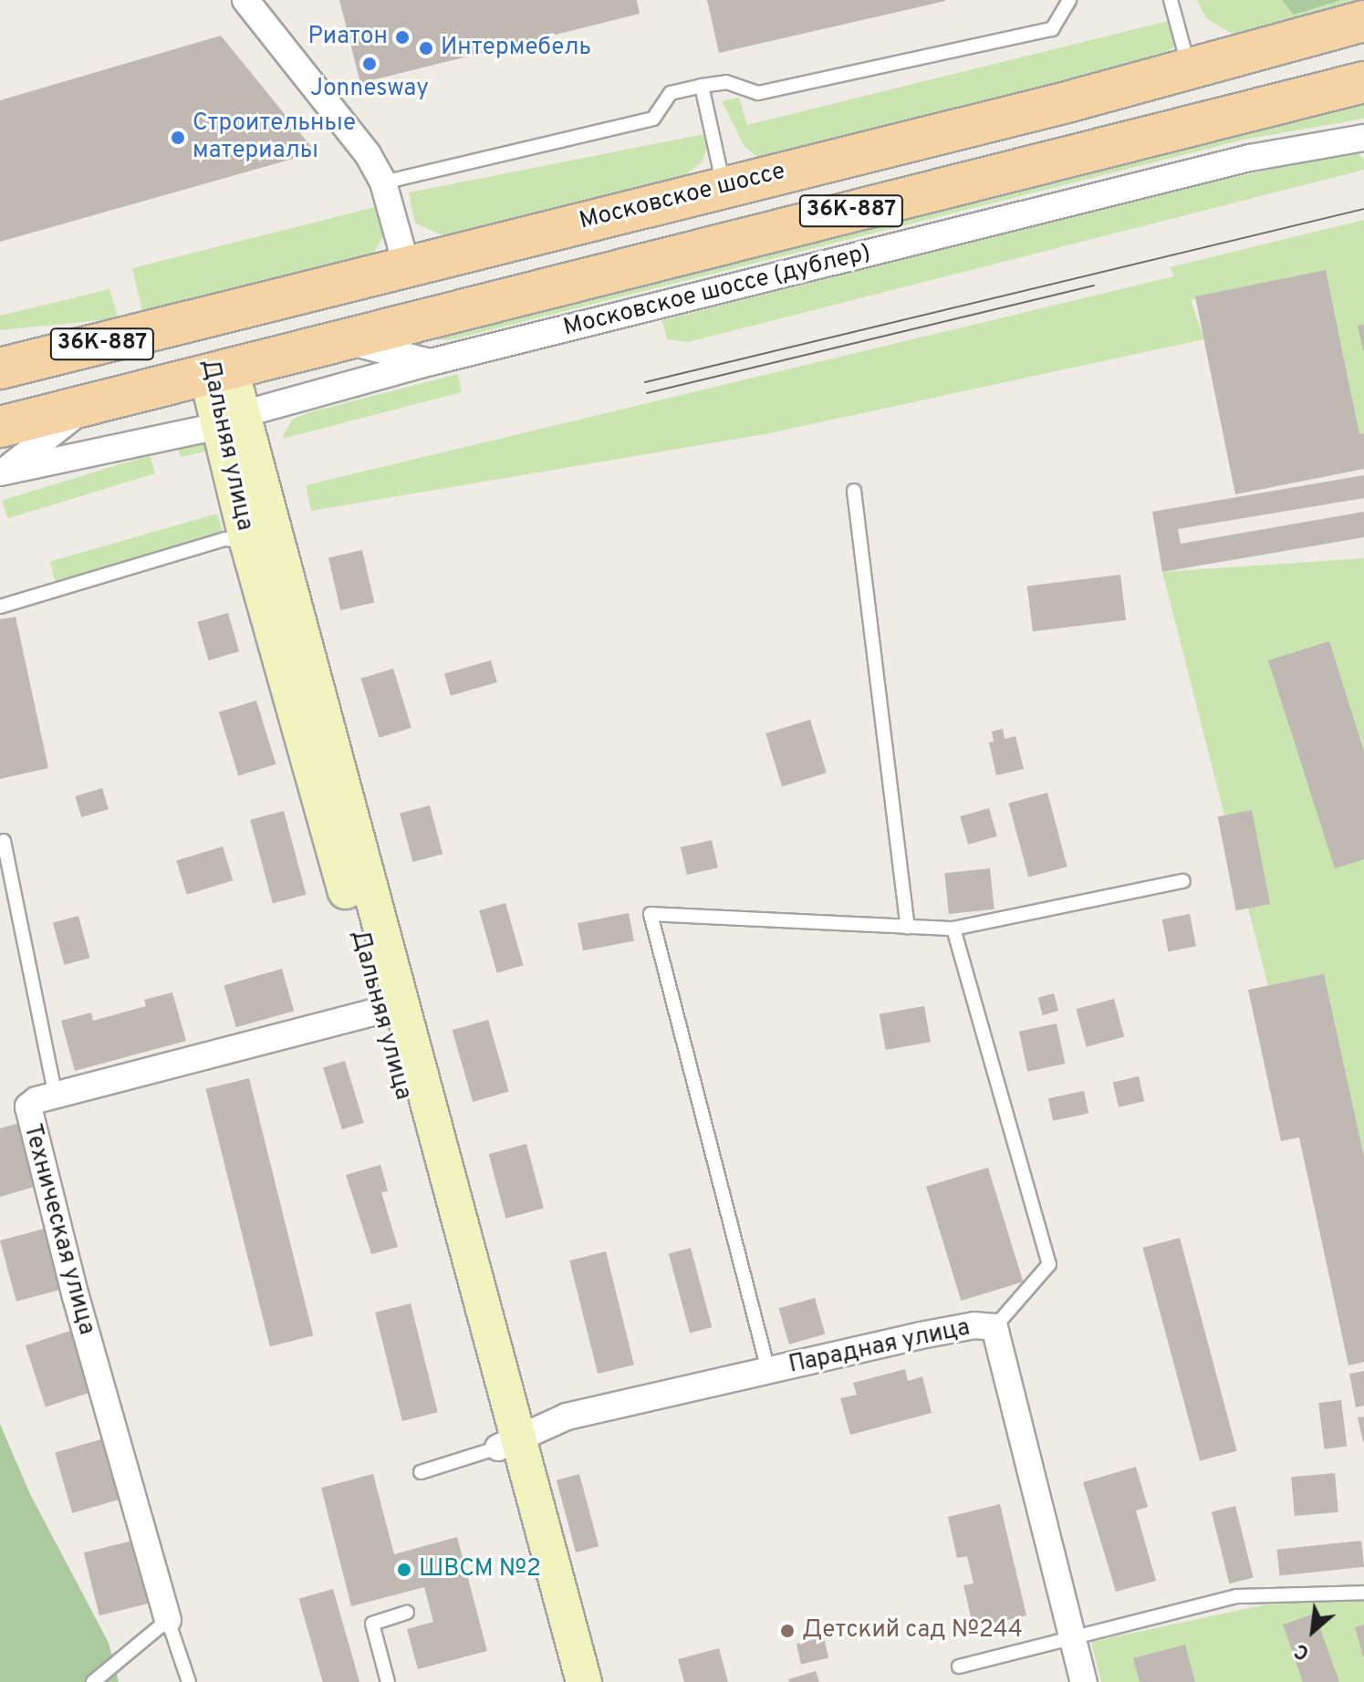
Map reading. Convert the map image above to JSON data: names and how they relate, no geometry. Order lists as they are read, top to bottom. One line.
{"streets":{"main road":["Московское шоссе","36К-887","Дальняя улица"],"street":["Московское шоссе (дублер)","Техническая улица","Парадная улица"]},"crossings":[["Московское шоссе","Дальняя улица"],["36К-887","Дальняя улица"],["Московское шоссе (дублер)","Дальняя улица"],["Дальняя улица","Техническая улица"],["Дальняя улица","Парадная улица"]],"places":["Риатон","Интермебель","Jonnesway","Строительные материалы","ШВСМ №2","Детский сад №244"],"north":"bottom left"}
